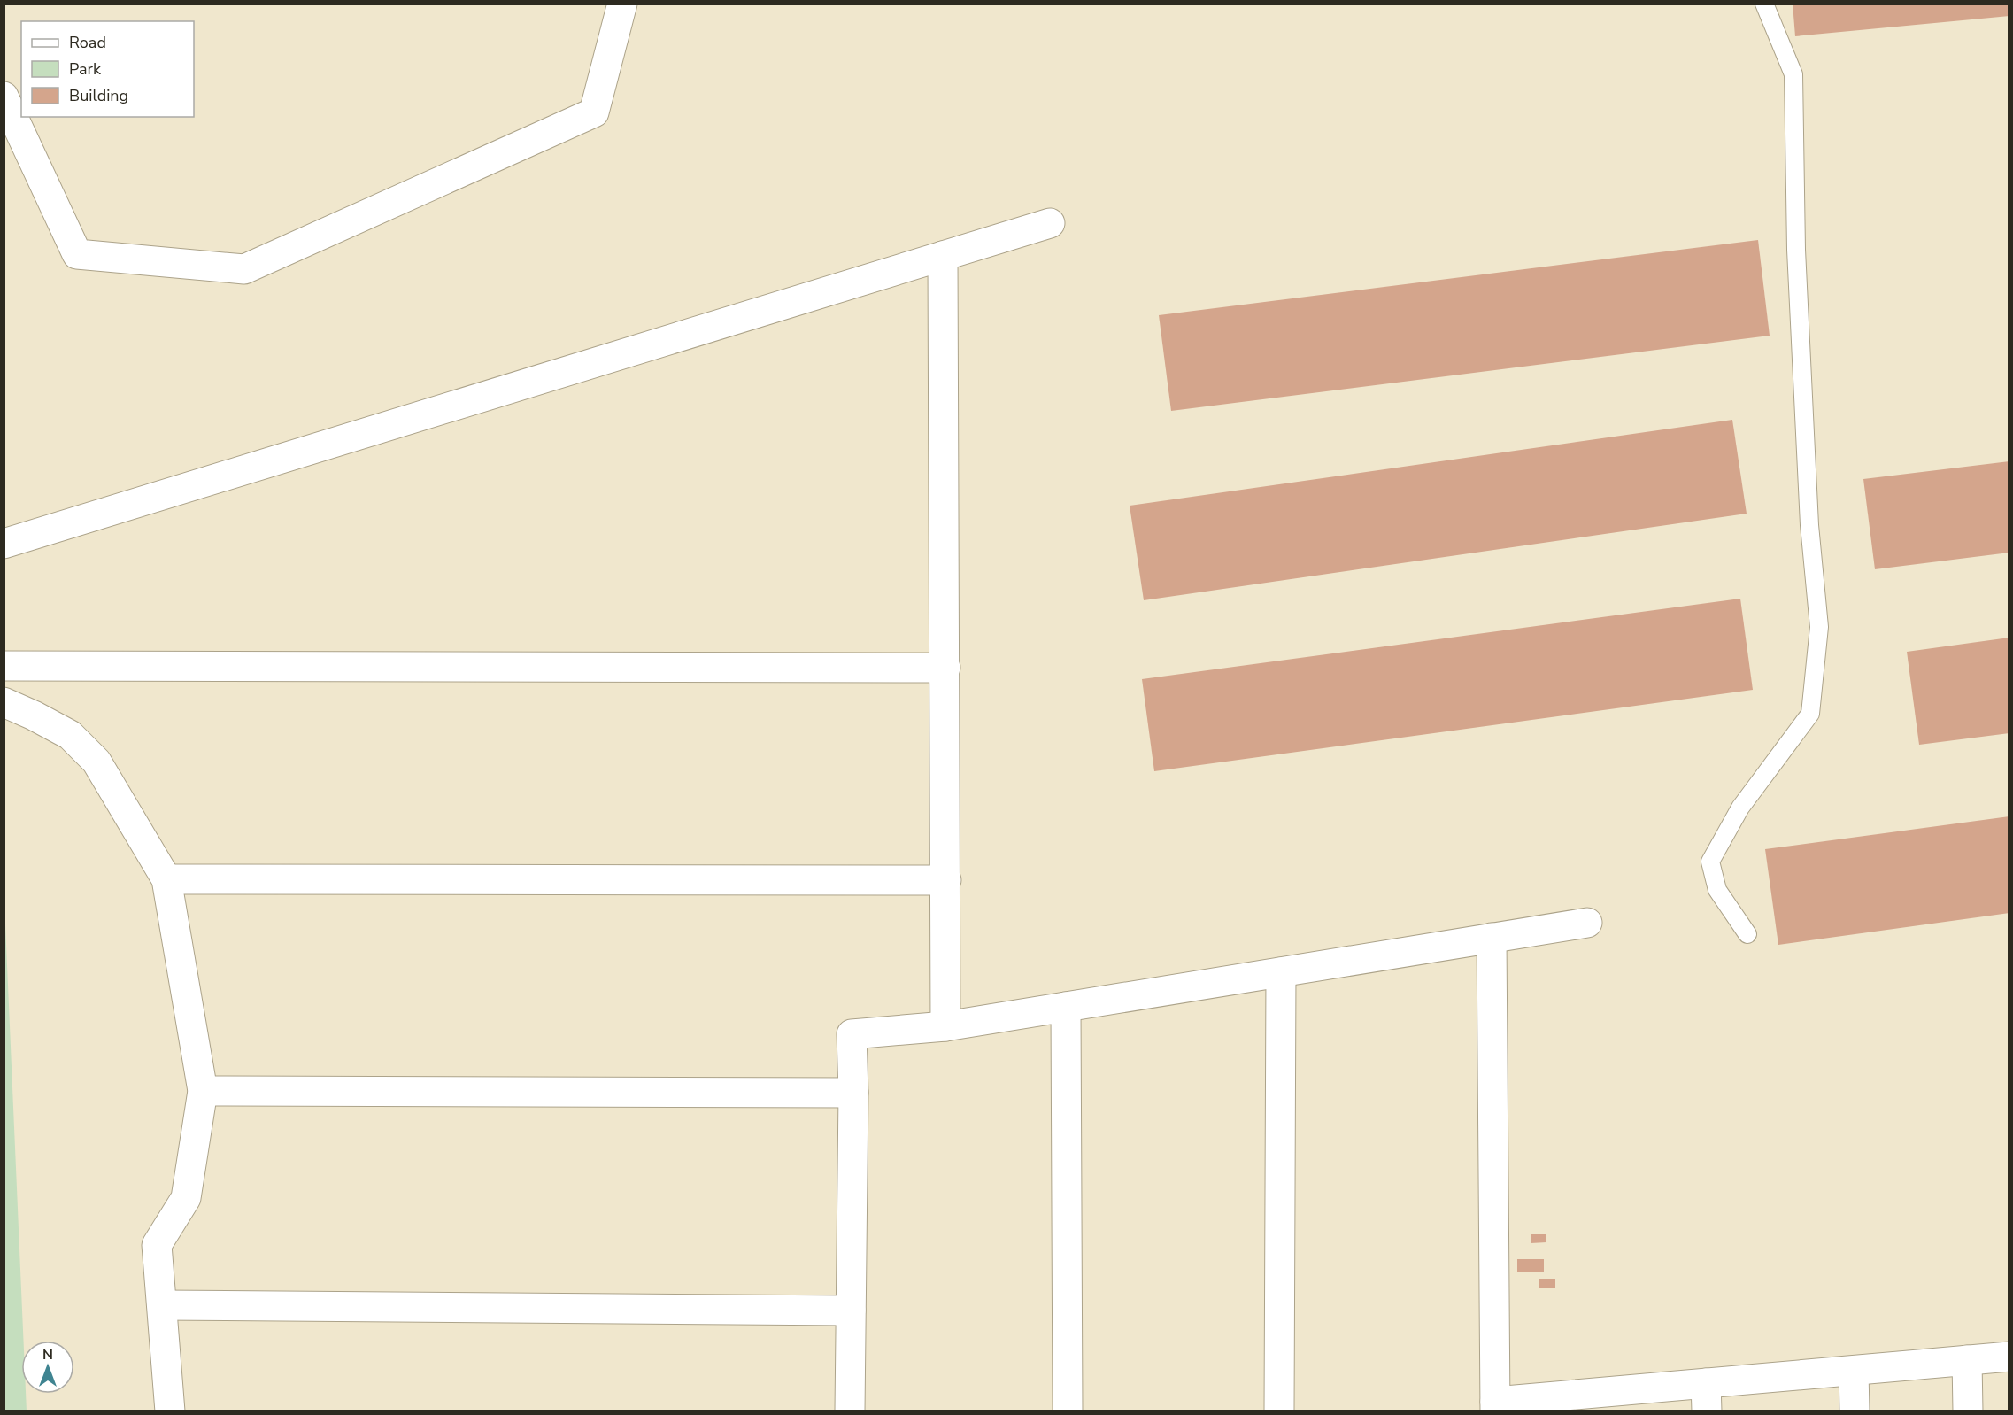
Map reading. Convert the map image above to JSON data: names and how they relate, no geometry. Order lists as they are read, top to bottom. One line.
{"legend":["Road","Park","Building"],"north":"top"}
